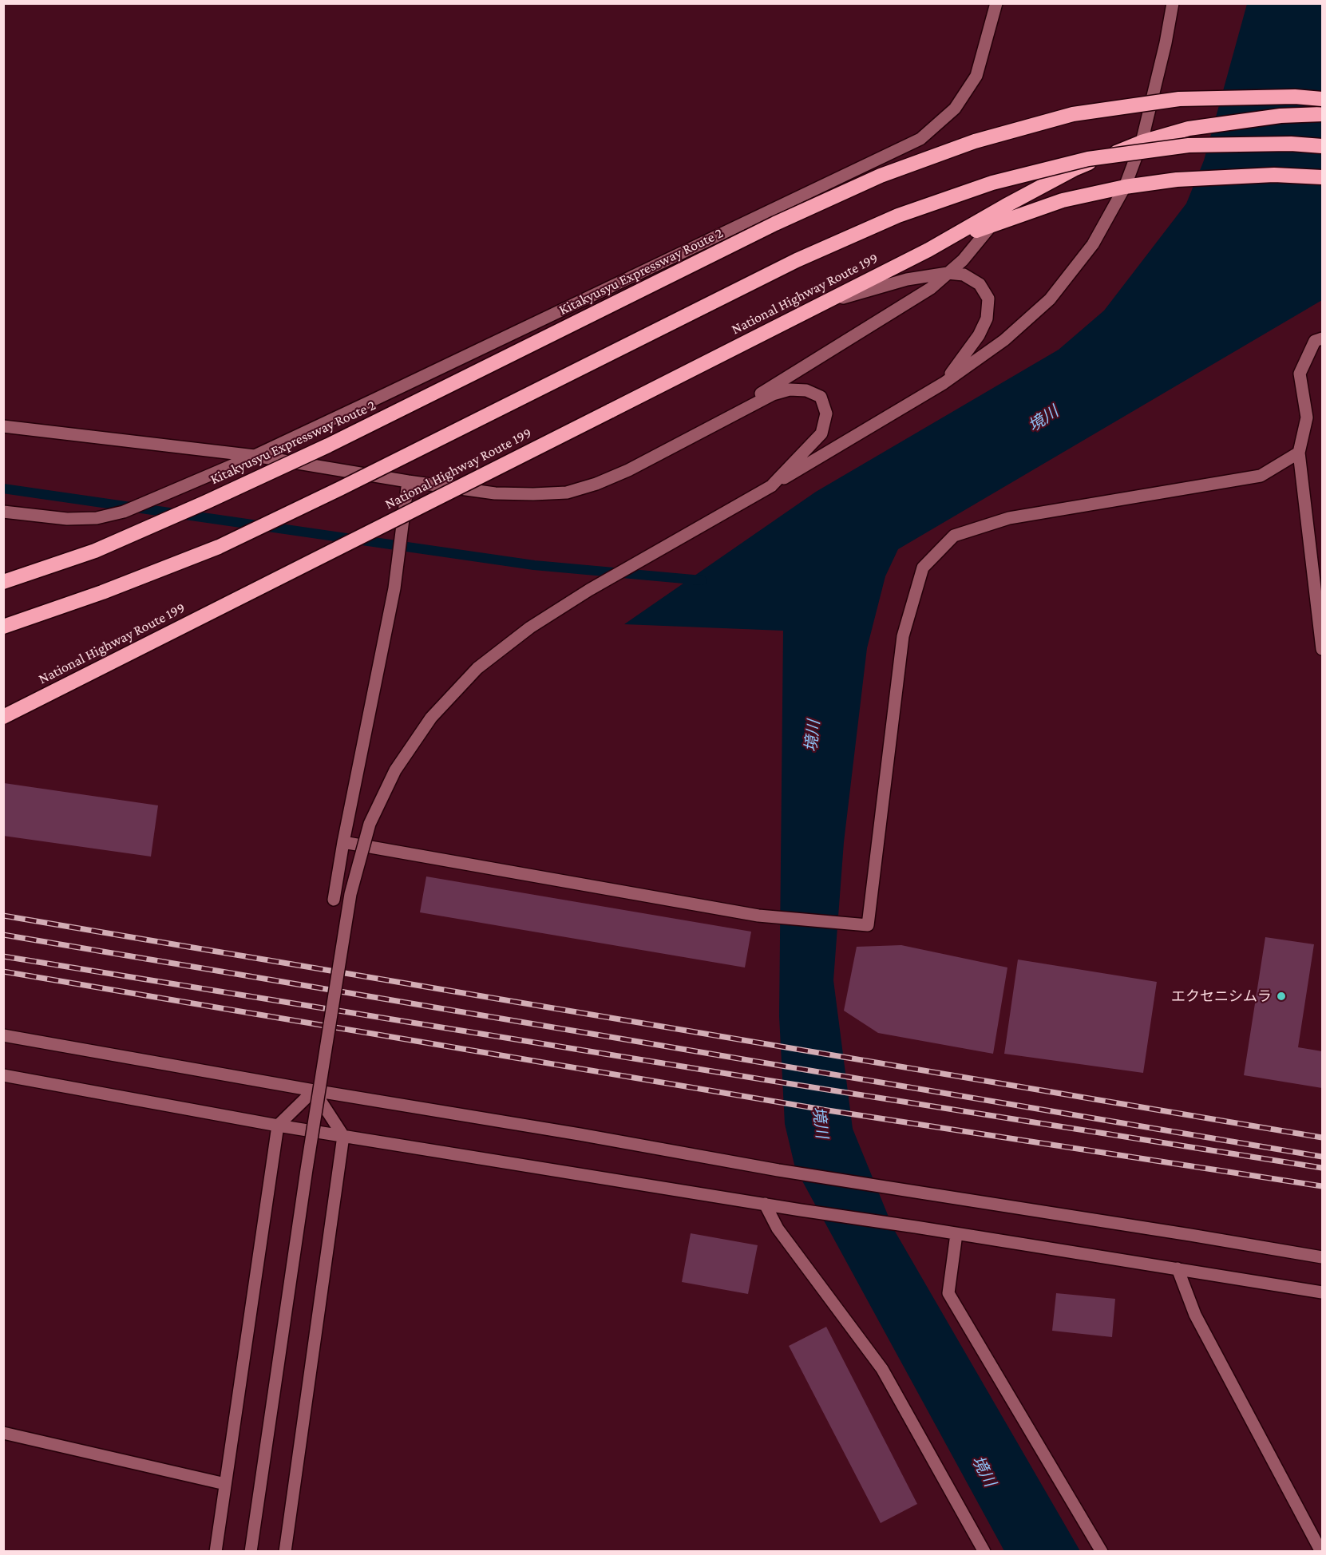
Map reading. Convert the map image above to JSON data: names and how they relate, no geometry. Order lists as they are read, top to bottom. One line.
{"streets":{"highway":["Kitakyusyu Expressway Route 2","National Highway Route 199"]},"water":["境川"],"places":["エクセニシムラ"]}
